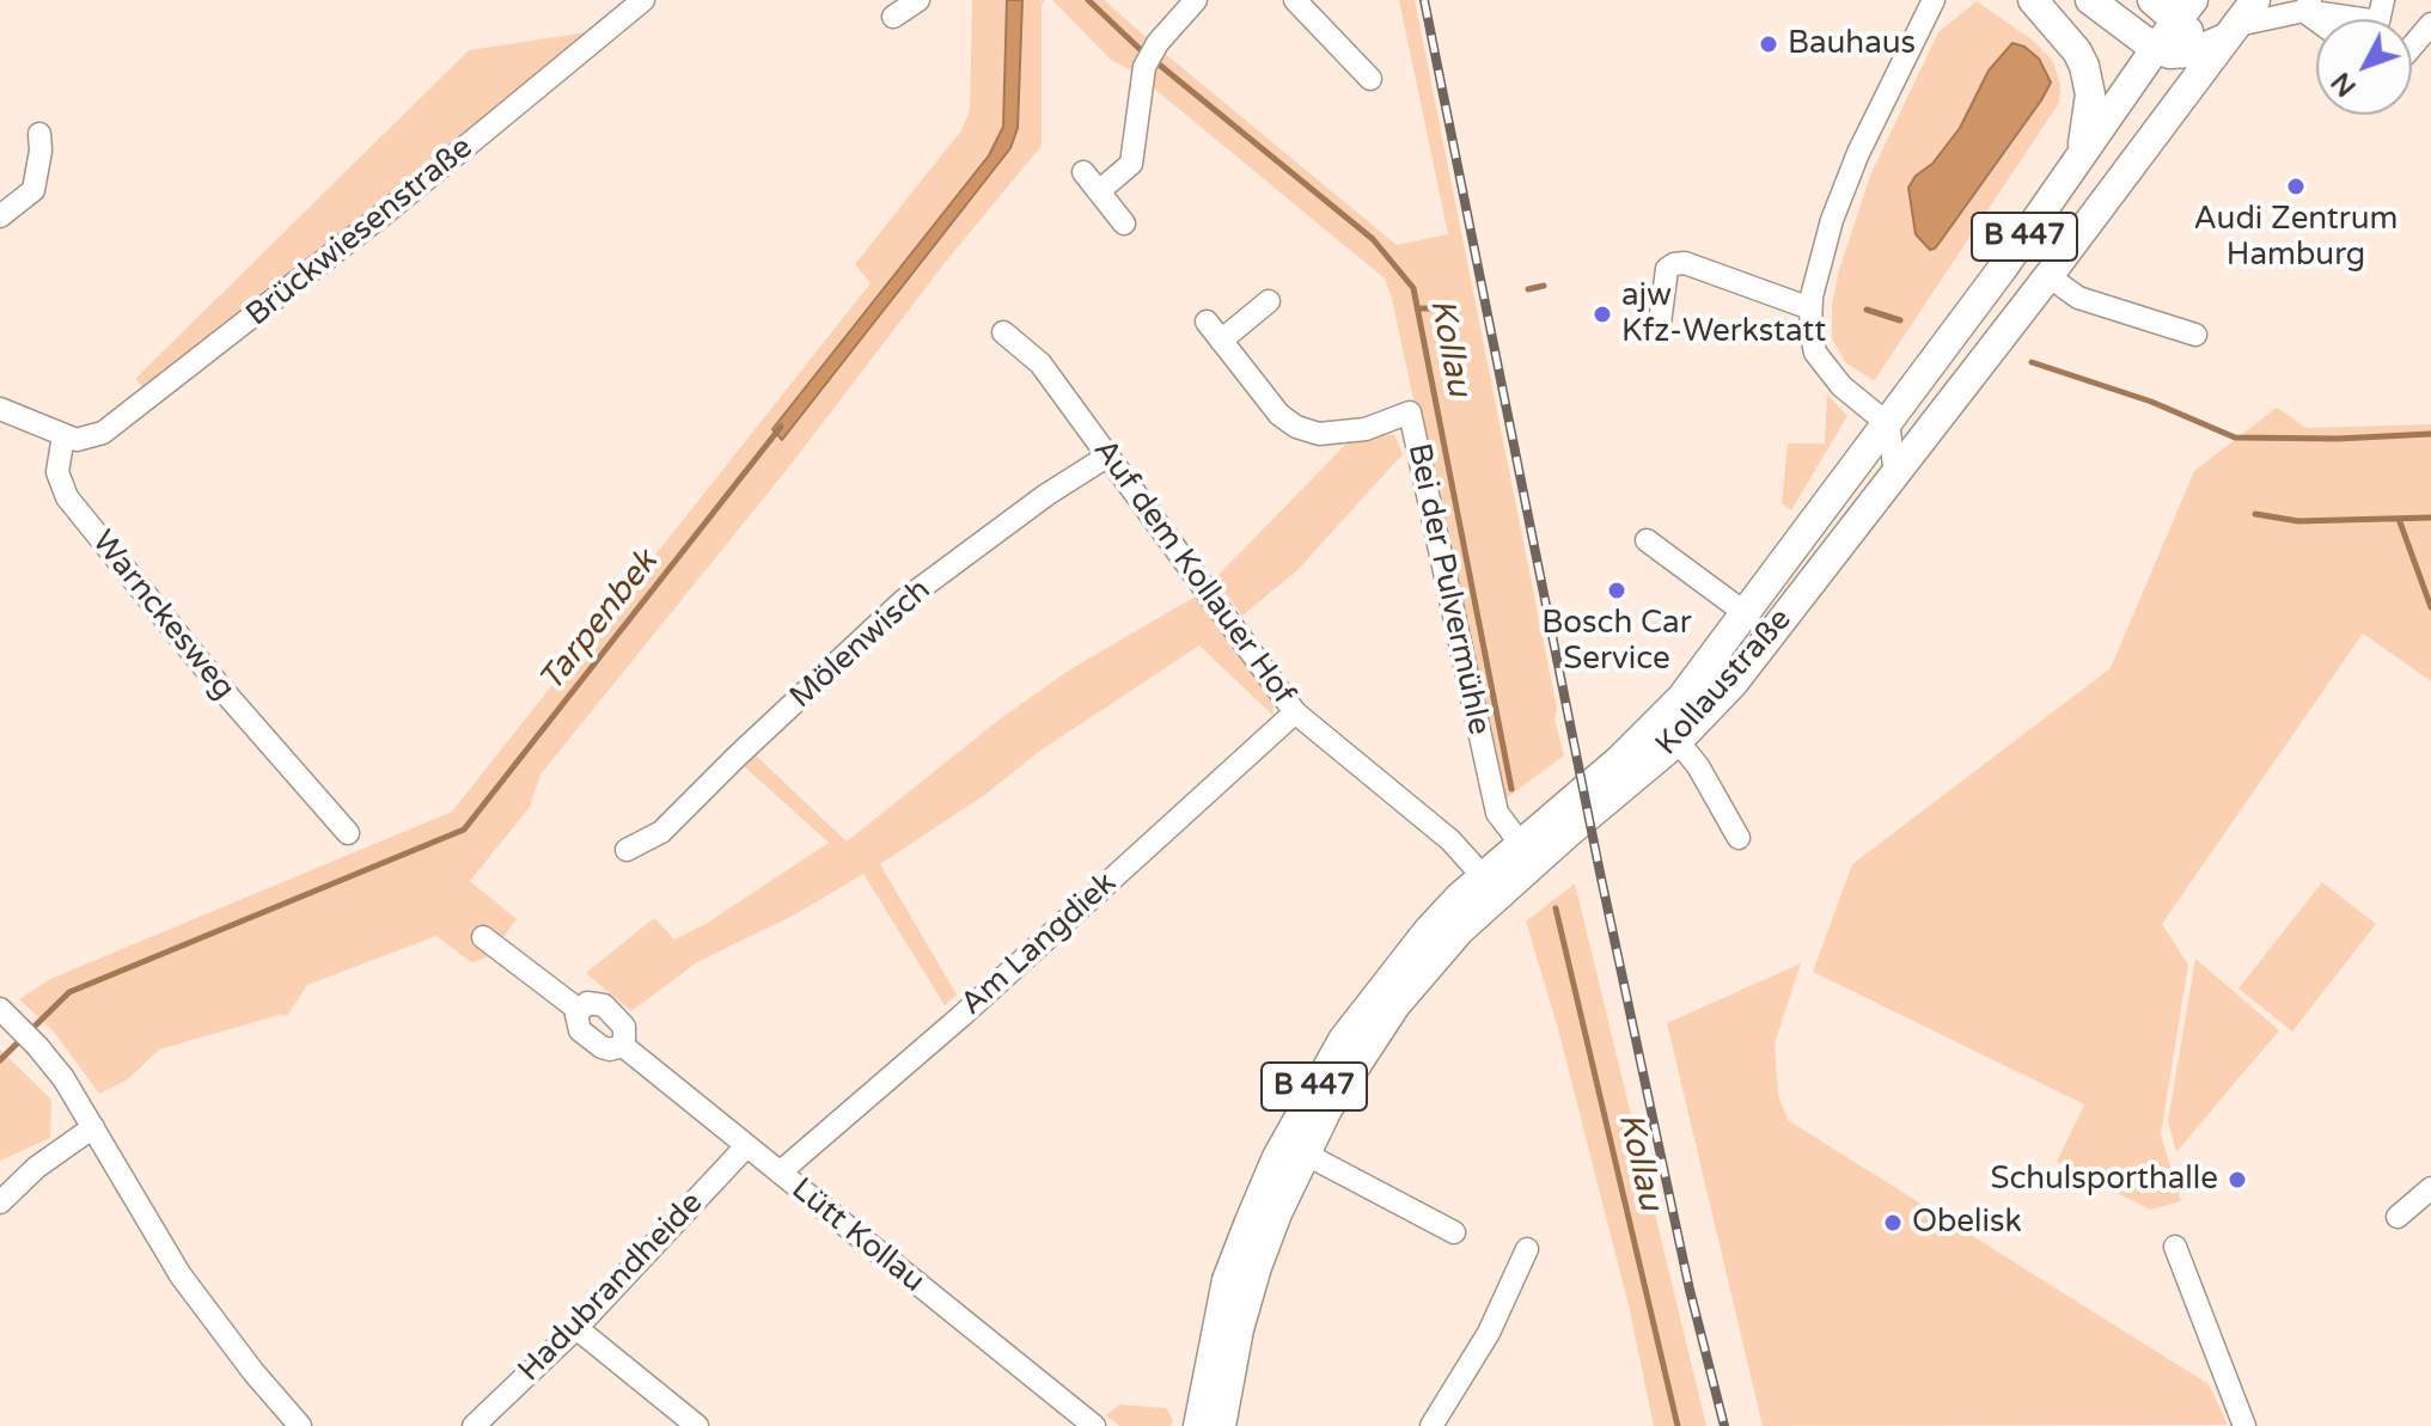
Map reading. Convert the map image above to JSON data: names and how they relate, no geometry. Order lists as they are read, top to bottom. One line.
{"streets":{"main road":["B 447","Kollaustraße"],"street":["Brückwiesenstraße","Auf dem Kollauer Hof","Bei der Pulvermühle","Warnckesweg","Mölenwisch","Am Langdiek","Lütt Kollau","Hadubrandheide"]},"crossings":[["Brückwiesenstraße","Warnckesweg"],["Auf dem Kollauer Hof","Mölenwisch"],["Auf dem Kollauer Hof","Kollaustraße"],["Auf dem Kollauer Hof","Am Langdiek"],["Bei der Pulvermühle","Kollaustraße"],["Am Langdiek","Lütt Kollau"],["Lütt Kollau","Hadubrandheide"]],"water":["Kollau","Tarpenbek"],"places":["Bauhaus","Audi Zentrum Hamburg","ajw Kfz-Werkstatt","Bosch Car Service","Schulsporthalle","Obelisk"],"north":"bottom left"}
